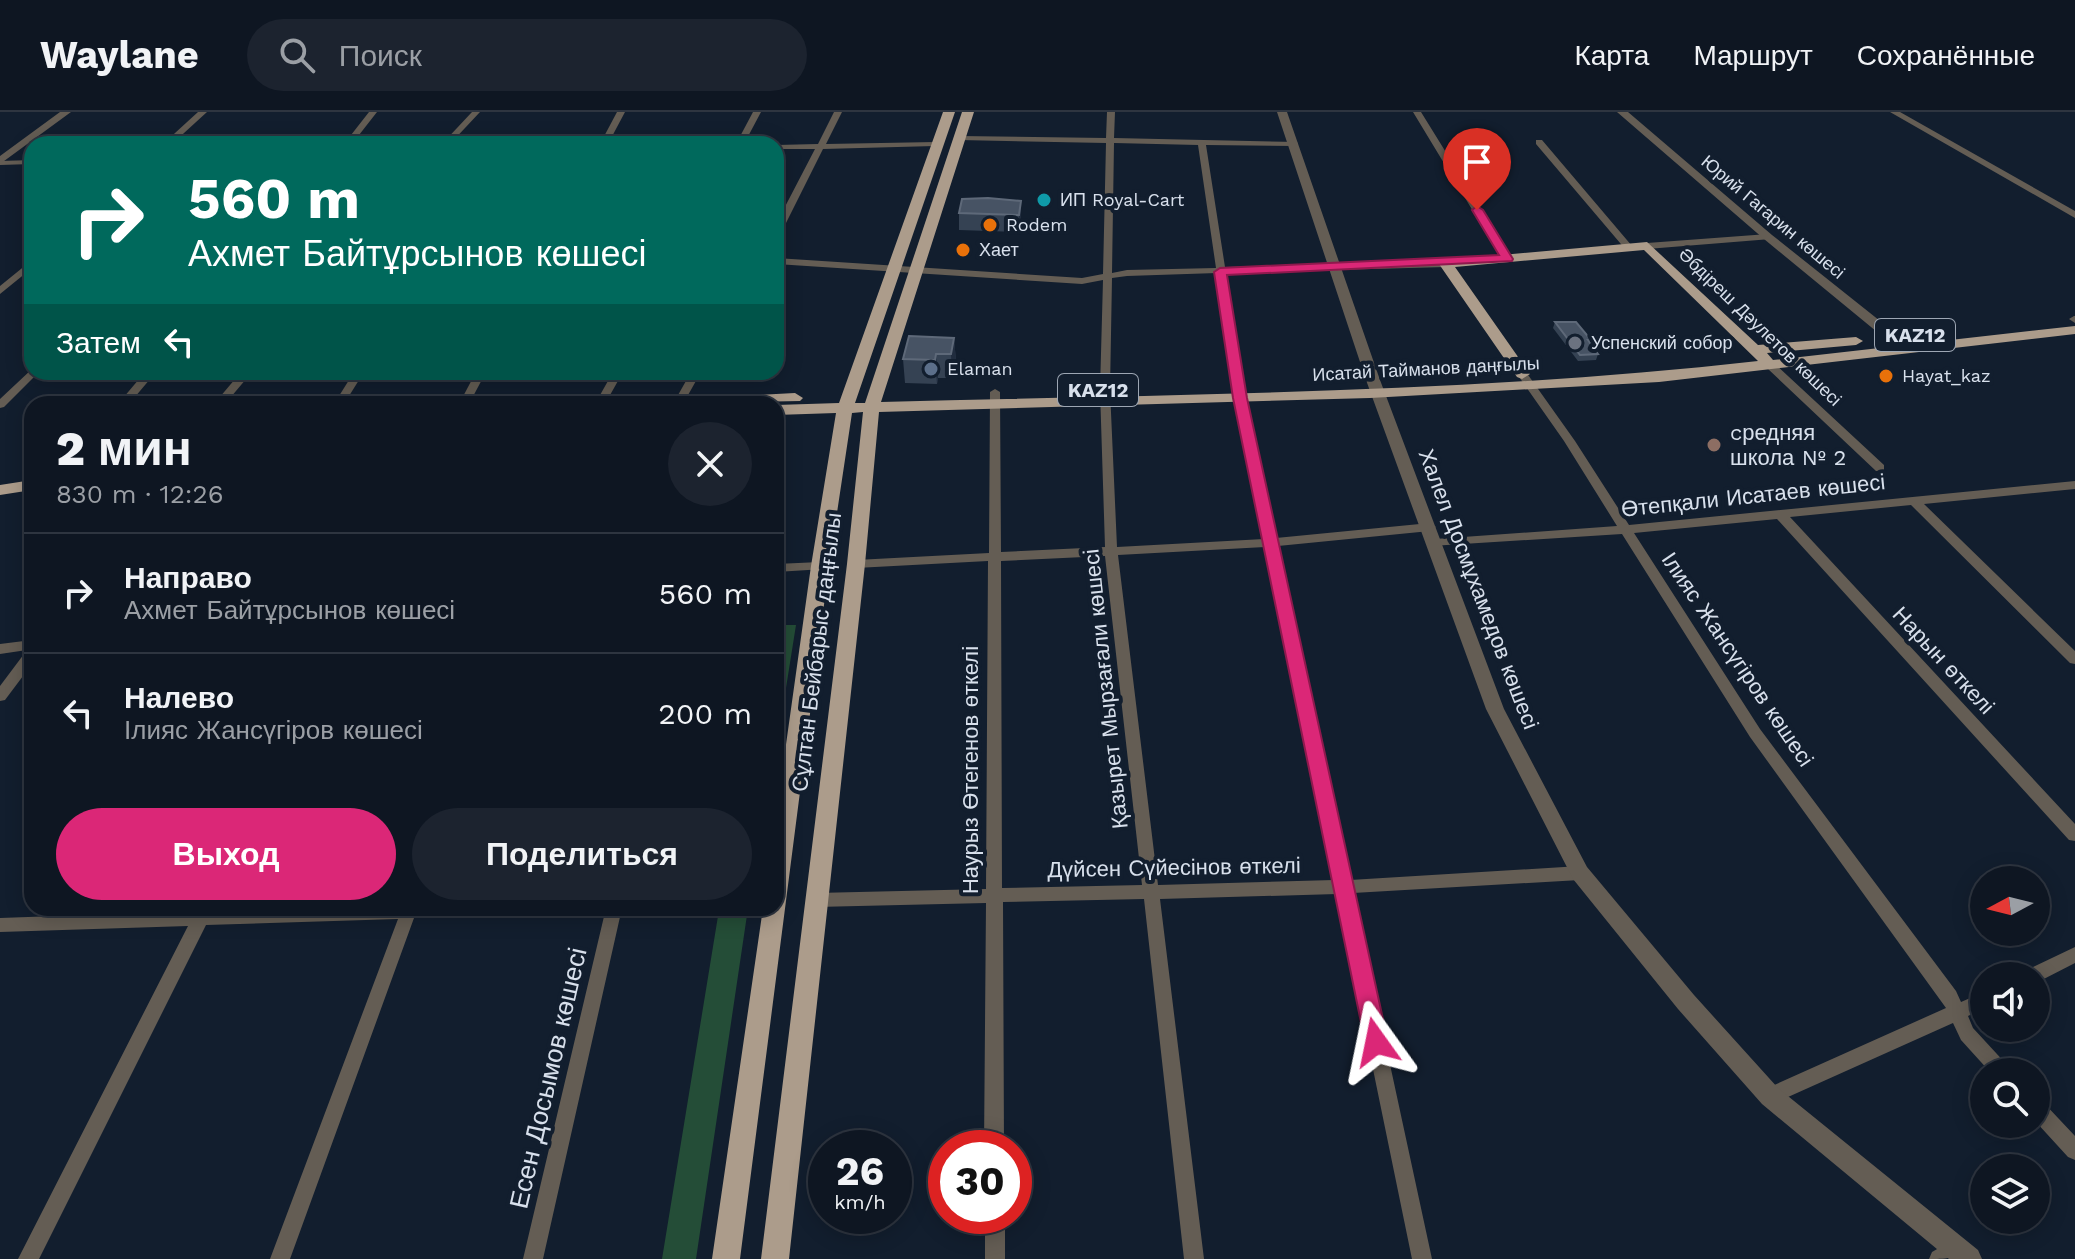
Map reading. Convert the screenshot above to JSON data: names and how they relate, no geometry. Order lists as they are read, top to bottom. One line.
{"streets":{"main road":["Әбдіреш Дәулетов көшесі","KAZ12","Исатай Тайманов даңғылы","Сұлтан Бейбарыс даңғылы","Ілияс Жансүгіров көшесі"],"street":["Юрий Гагарин көшесі","Өтепқали Исатаев көшесі","Халел Досмұхамедов көшесі","Нарын өткелі","Қазырет Мырзағали көшесі","Наурыз Өтегенов өткелі","Дүйсен Сүйесінов өткелі","Есен Досымов көшесі"]},"crossings":[["Юрий Гагарин көшесі","Исатай Тайманов даңғылы"],["Әбдіреш Дәулетов көшесі","Исатай Тайманов даңғылы"],["Исатай Тайманов даңғылы","Халел Досмұхамедов көшесі"],["Исатай Тайманов даңғылы","Сұлтан Бейбарыс даңғылы"],["Исатай Тайманов даңғылы","Ілияс Жансүгіров көшесі"],["Исатай Тайманов даңғылы","Қазырет Мырзағали көшесі"],["Исатай Тайманов даңғылы","Наурыз Өтегенов өткелі"],["Өтепқали Исатаев көшесі","Халел Досмұхамедов көшесі"],["Өтепқали Исатаев көшесі","Сұлтан Бейбарыс даңғылы"],["Өтепқали Исатаев көшесі","Ілияс Жансүгіров көшесі"],["Өтепқали Исатаев көшесі","Нарын өткелі"],["Өтепқали Исатаев көшесі","Қазырет Мырзағали көшесі"],["Өтепқали Исатаев көшесі","Наурыз Өтегенов өткелі"],["Халел Досмұхамедов көшесі","Дүйсен Сүйесінов өткелі"],["Сұлтан Бейбарыс даңғылы","Дүйсен Сүйесінов өткелі"],["Қазырет Мырзағали көшесі","Дүйсен Сүйесінов өткелі"],["Наурыз Өтегенов өткелі","Дүйсен Сүйесінов өткелі"]],"places":["ИП Royal-Cart","Rodem","Хает","Успенский собор","Elaman","Hayat_kaz","cредняя школа № 2"],"north":"left","page":{"header":"Waylane","search":"Поиск","nav":["Карта","Маршрут","Сохранённые"],"turn":["560 m","Ахмет Байтұрсынов көшесі"],"then":"Затем","heading":["2 мин","830 m · 12:26"],"list":[{"name":"Направо","note":"Ахмет Байтұрсынов көшесі","value":"560 m"},{"name":"Налево","note":"Ілияс Жансүгіров көшесі","value":"200 m"}],"buttons":["Выход","Поделиться"],"speed":"26 km/h","limit":"30"}}
